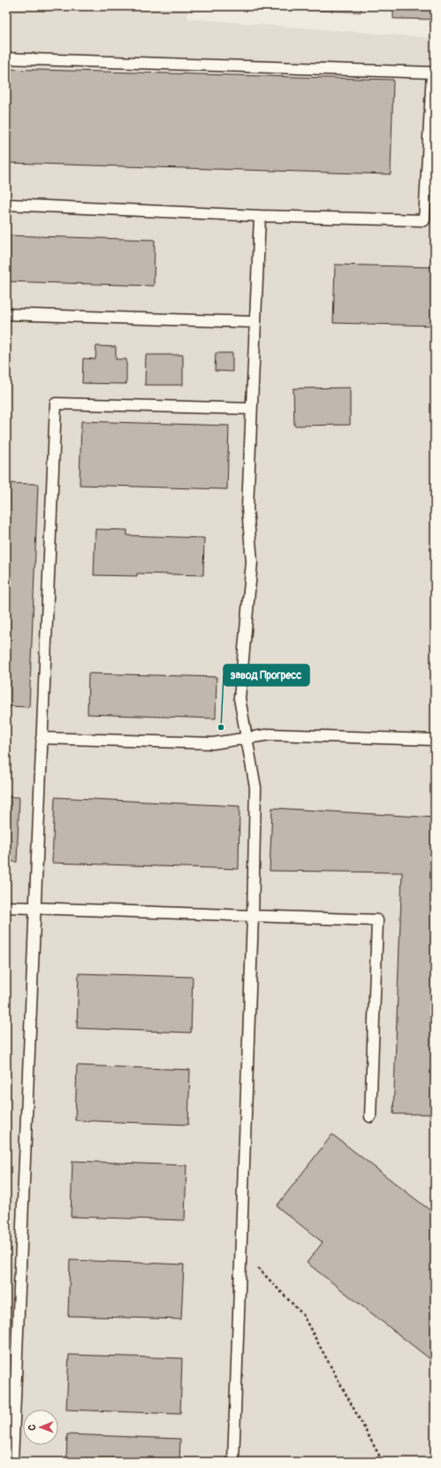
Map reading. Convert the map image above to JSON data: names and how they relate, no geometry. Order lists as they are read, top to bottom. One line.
{"places":["завод Прогресс"],"north":"left"}
